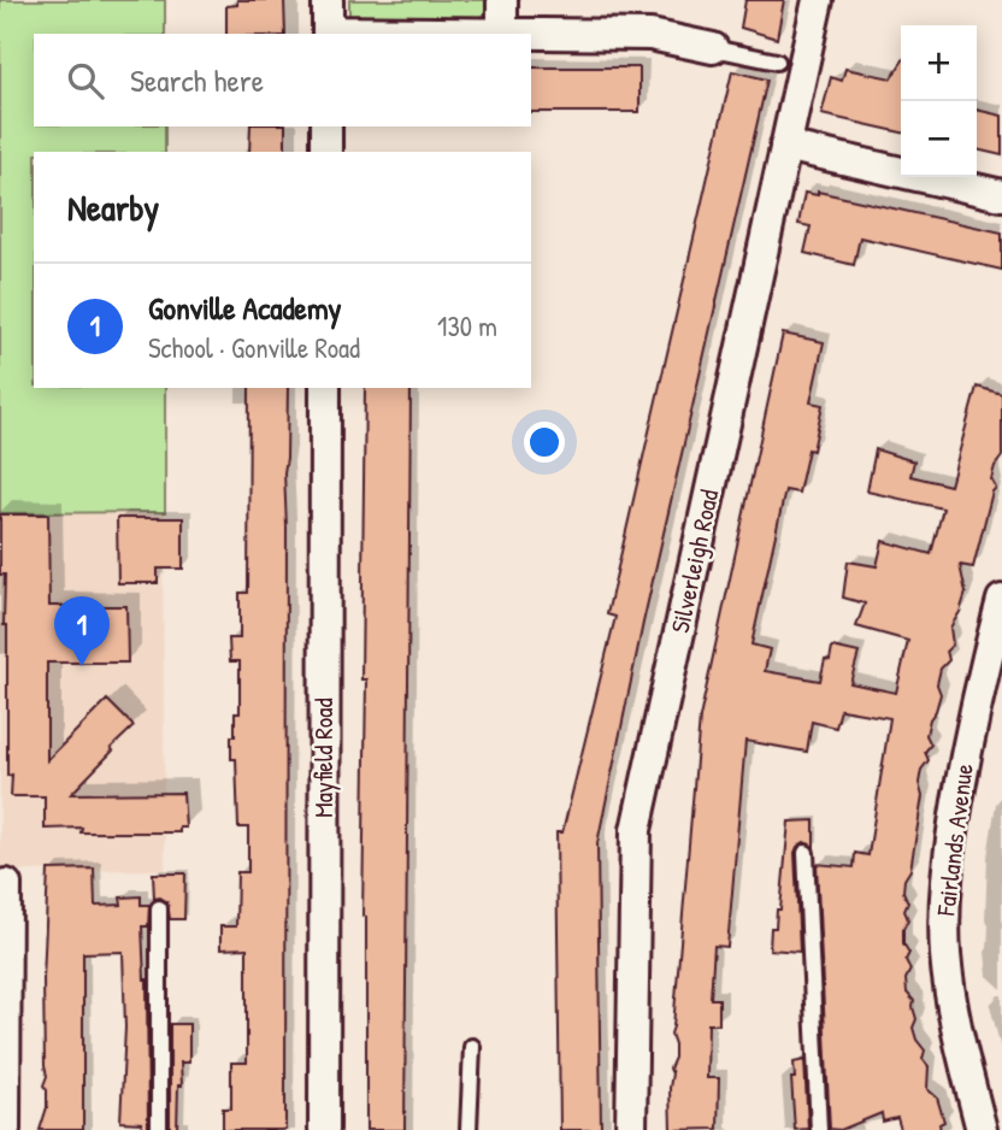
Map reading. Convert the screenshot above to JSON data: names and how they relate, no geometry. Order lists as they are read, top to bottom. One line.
{"streets":{"street":["Silverleigh Road","Mayfield Road","Fairlands Avenue"]},"page":{"map_buttons":["+","−"],"search":"Search here","heading":"Nearby","list":[{"mark":"1","name":"Gonville Academy","note":"School · Gonville Road","value":"130 m"}],"pins":"1"}}
